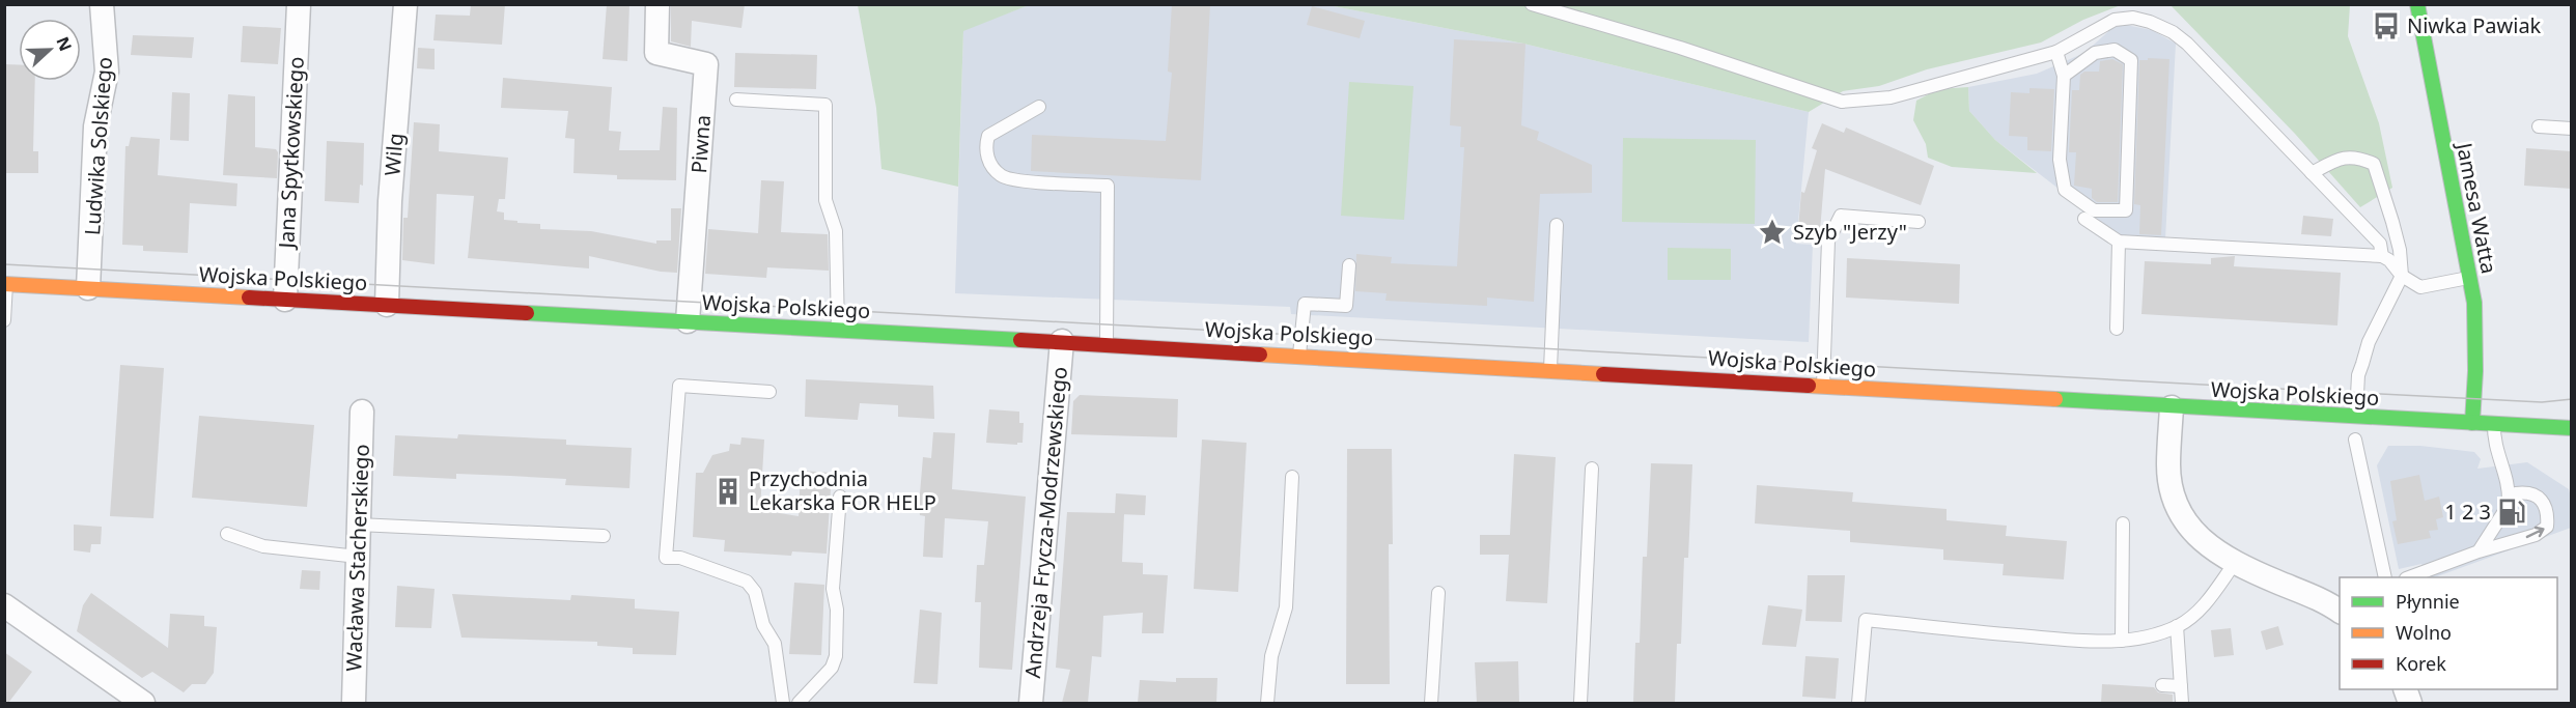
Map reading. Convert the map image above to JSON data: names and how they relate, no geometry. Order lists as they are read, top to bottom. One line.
{"streets":{"main road":["Jamesa Watta","Wojska Polskiego"],"street":["Piwna","Ludwika Solskiego","Jana Spytkowskiego","Wilg","Andrzeja Frycza-Modrzewskiego","Wacława Stacherskiego"]},"crossings":[["Piwna","Wojska Polskiego"],["Ludwika Solskiego","Wojska Polskiego"],["Jana Spytkowskiego","Wojska Polskiego"],["Wilg","Wojska Polskiego"],["Jamesa Watta","Wojska Polskiego"],["Wojska Polskiego","Andrzeja Frycza-Modrzewskiego"]],"places":{"bus stop":["Niwka Pawiak"],"place":["Szyb \"Jerzy\""],"building":["Przychodnia Lekarska FOR HELP"],"fuel station":["1 2 3"]},"legend":["Płynnie","Wolno","Korek"],"north":"right"}
